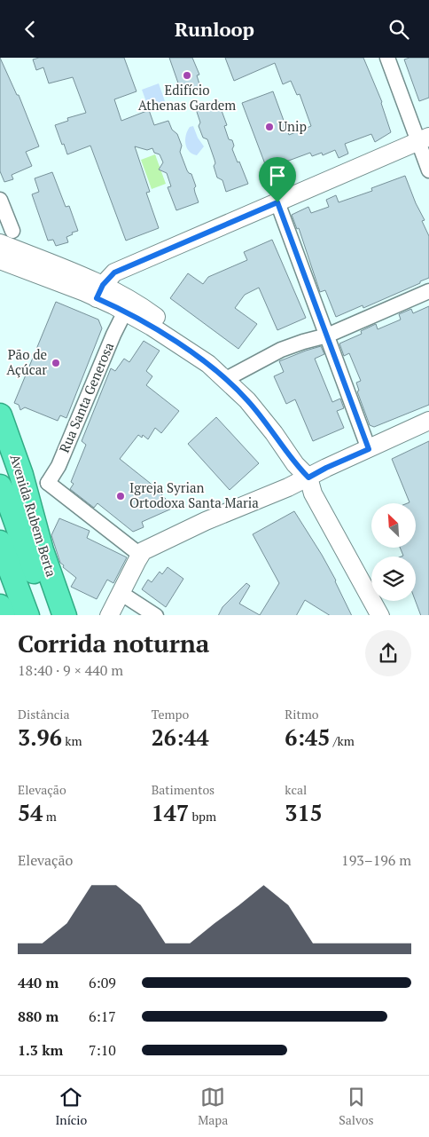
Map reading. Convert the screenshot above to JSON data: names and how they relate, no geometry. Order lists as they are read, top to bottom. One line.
{"streets":{"highway":["Avenida Rubem Berta"],"street":["Rua Santa Generosa"]},"places":["Edifício Athenas Gardem","Unip","Pão de Açúcar","Igreja Syrian Ortodoxa Santa Maria"],"north":"top left","page":{"header":"Runloop","heading":["Corrida noturna","18:40 · 9 × 440 m"],"stats":[["Distância","3.96 km"],["Tempo","26:44"],["Ritmo","6:45 /km"],["Elevação","54 m"],["Batimentos","147 bpm"],["kcal","315"]],"chart":["Elevação","193–196 m"],"list":[{"name":"440 m","note":"6:09"},{"name":"880 m","note":"6:17"},{"name":"1.3 km","note":"7:10"}],"tabs":["Início","Mapa","Salvos"]}}
